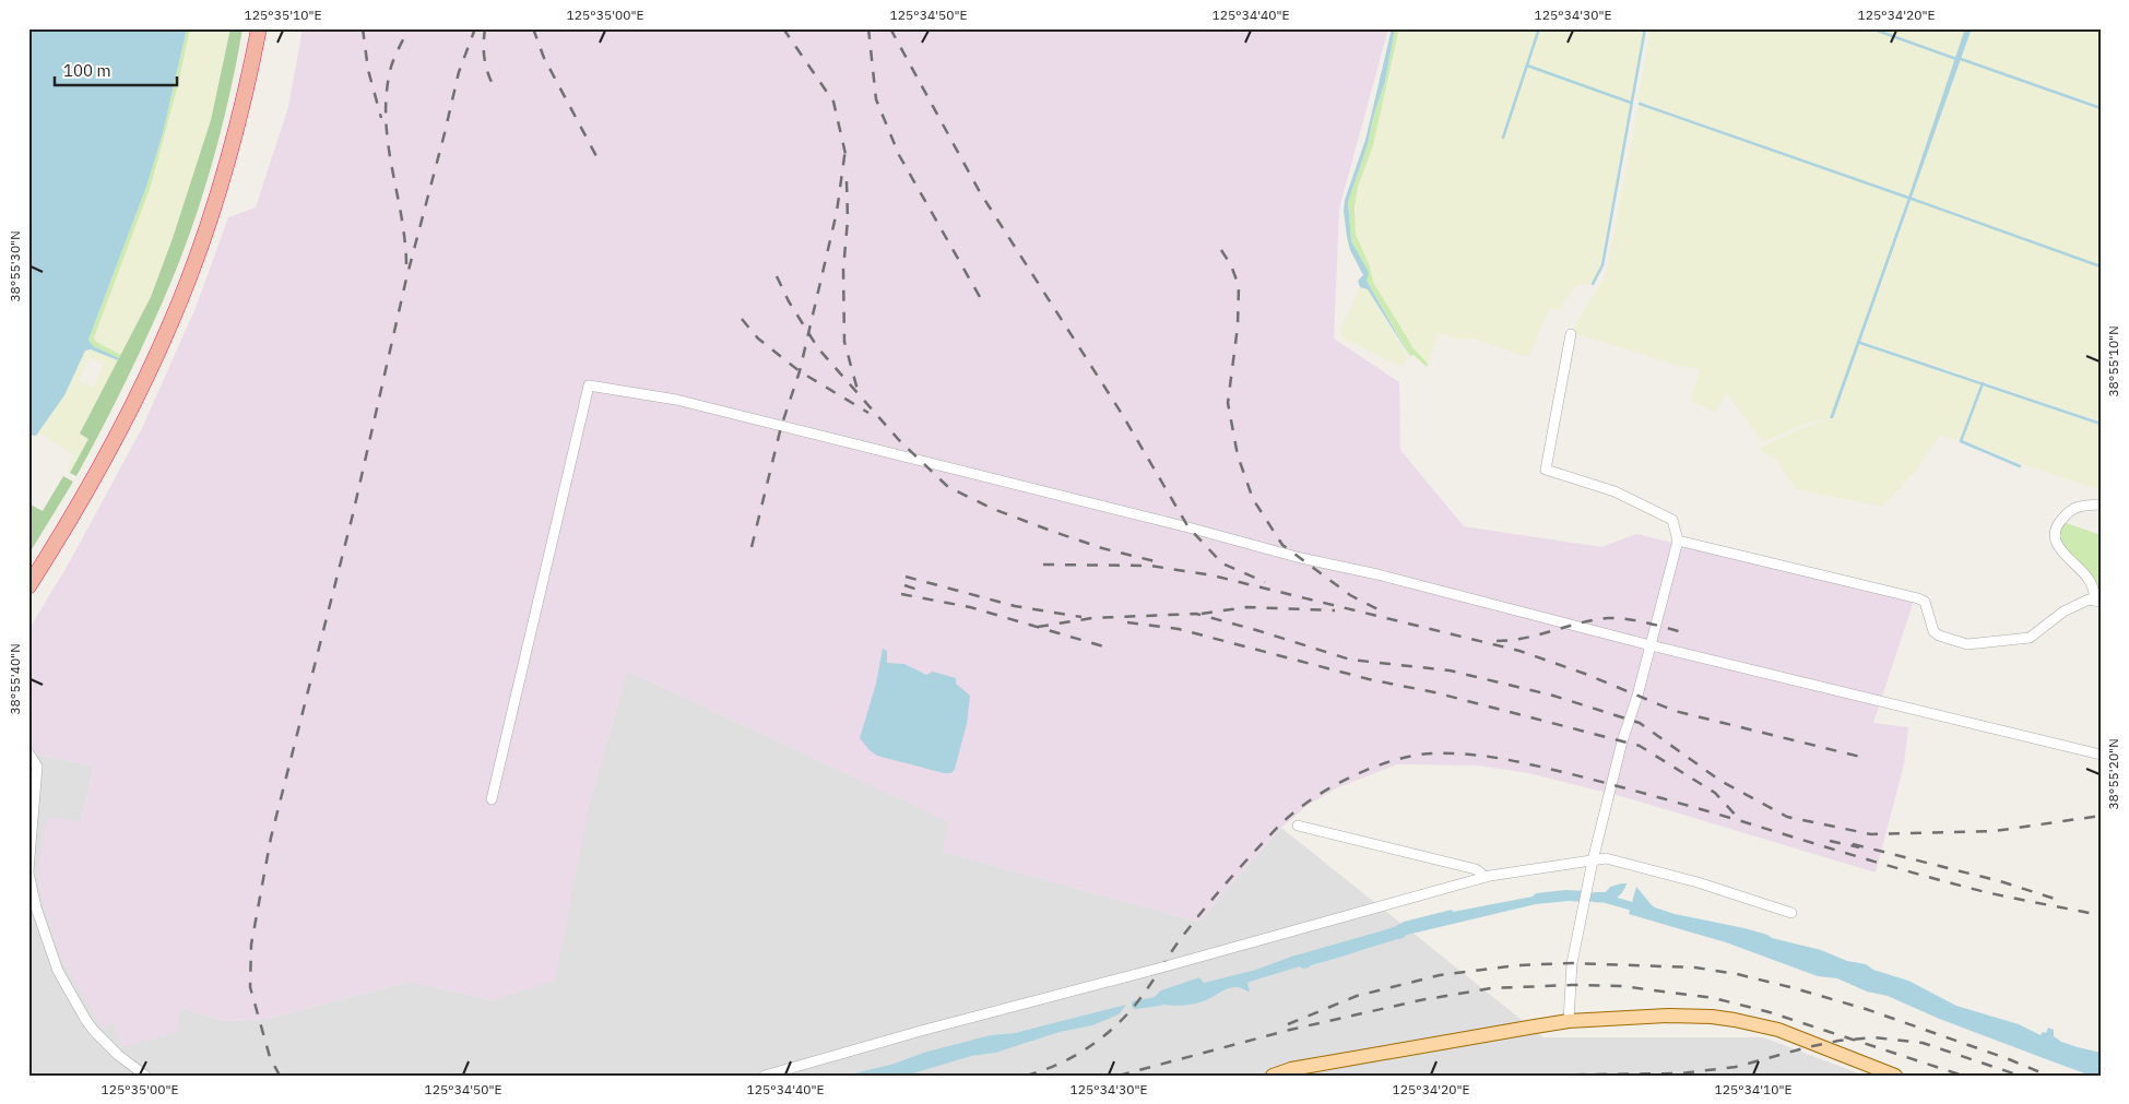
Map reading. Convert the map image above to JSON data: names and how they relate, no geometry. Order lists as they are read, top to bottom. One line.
{"scale_bar":"100 m","coordinates":["125°35'10\"E","125°35'00\"E","125°34'50\"E","125°34'40\"E","125°34'30\"E","125°34'20\"E","38°55'30\"N","38°55'10\"N","38°55'40\"N","38°55'20\"N","125°34'10\"E"]}
